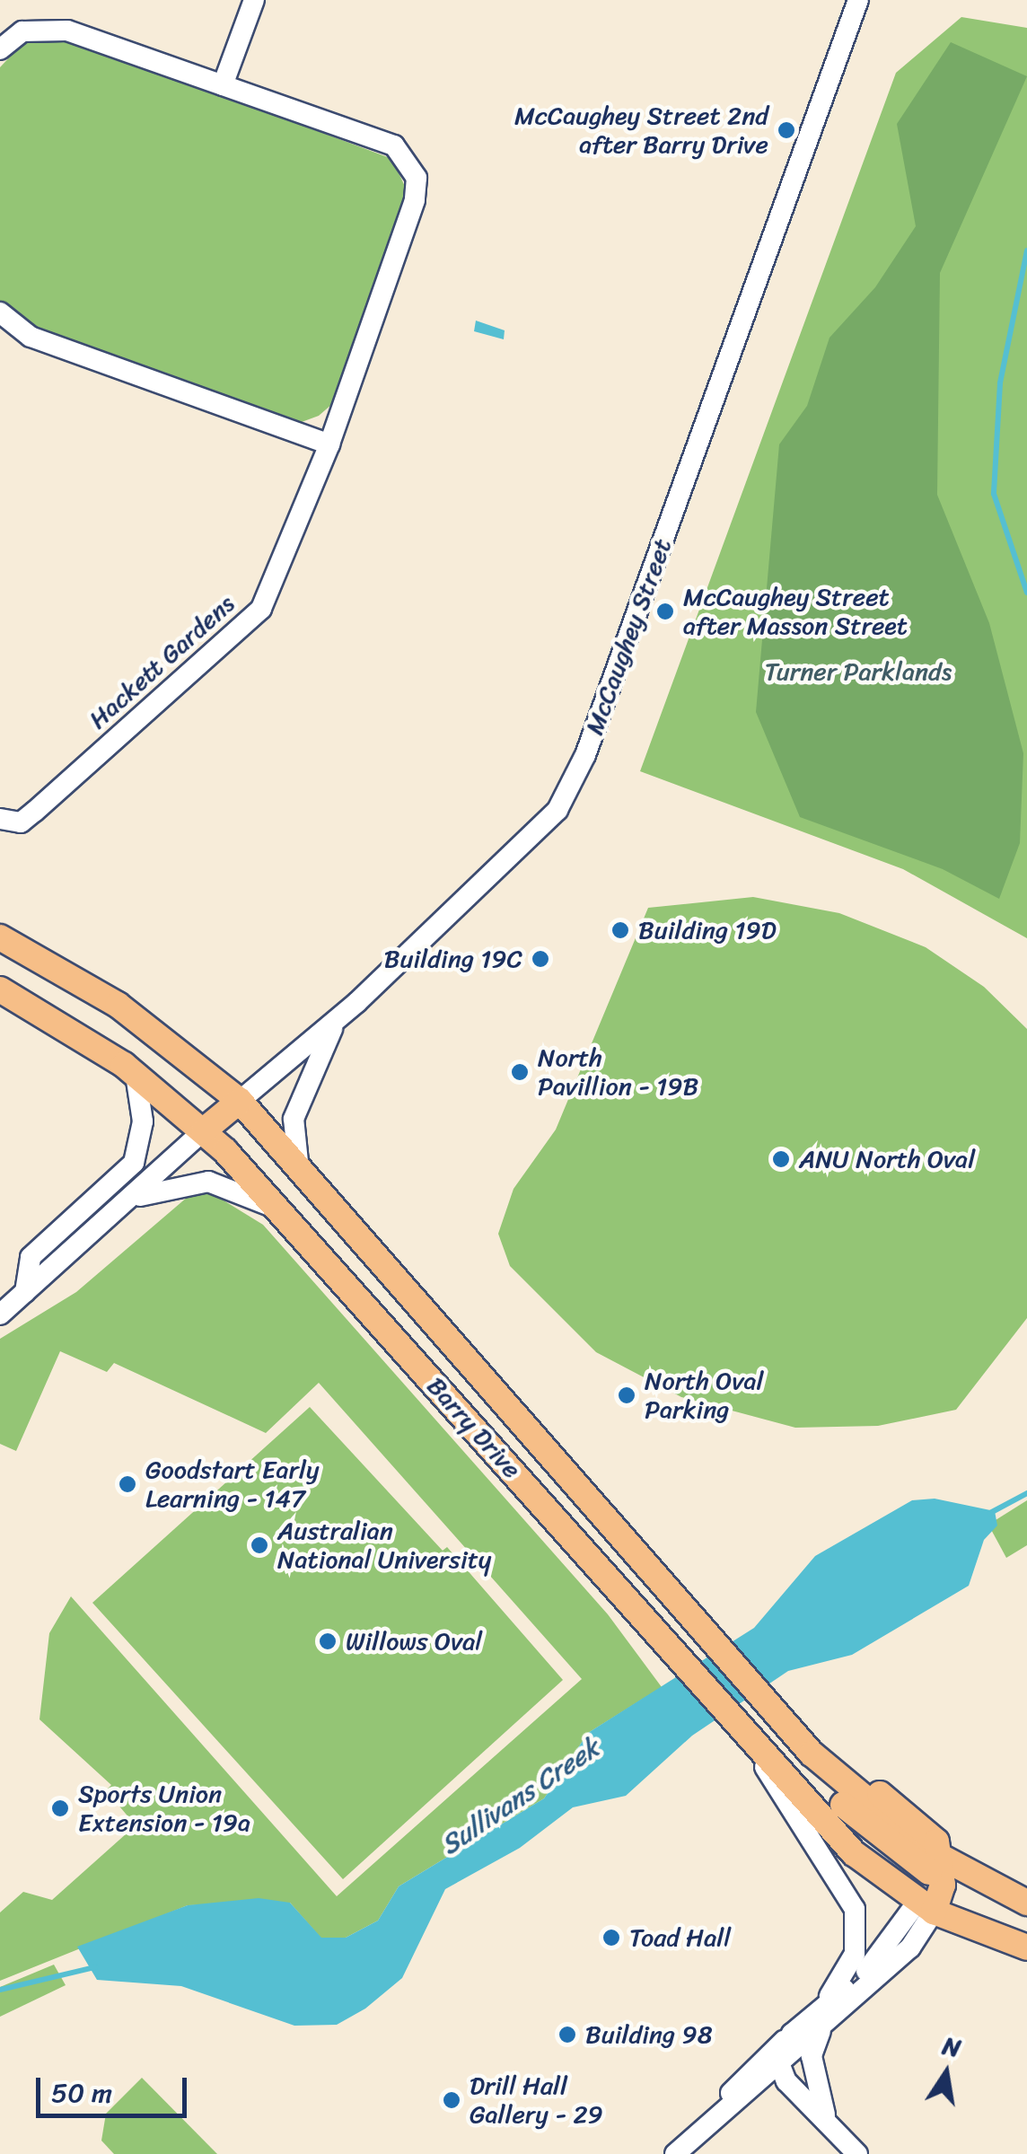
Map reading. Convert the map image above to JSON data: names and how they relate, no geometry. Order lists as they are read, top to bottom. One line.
{"streets":{"main road":["McCaughey Street","Barry Drive"],"street":["Hackett Gardens"]},"crossings":[["McCaughey Street","Barry Drive"]],"water":["Sullivans Creek"],"parks":["Turner Parklands"],"places":["McCaughey Street 2nd after Barry Drive","McCaughey Street after Masson Street","Building 19D","Building 19C","North Pavillion - 19B","ANU North Oval","North Oval Parking","Goodstart Early Learning - 147","Australian National University","Willows Oval","Sports Union Extension - 19a","Toad Hall","Building 98","Drill Hall Gallery - 29"],"scale_bar":"50 m","north":"top"}
